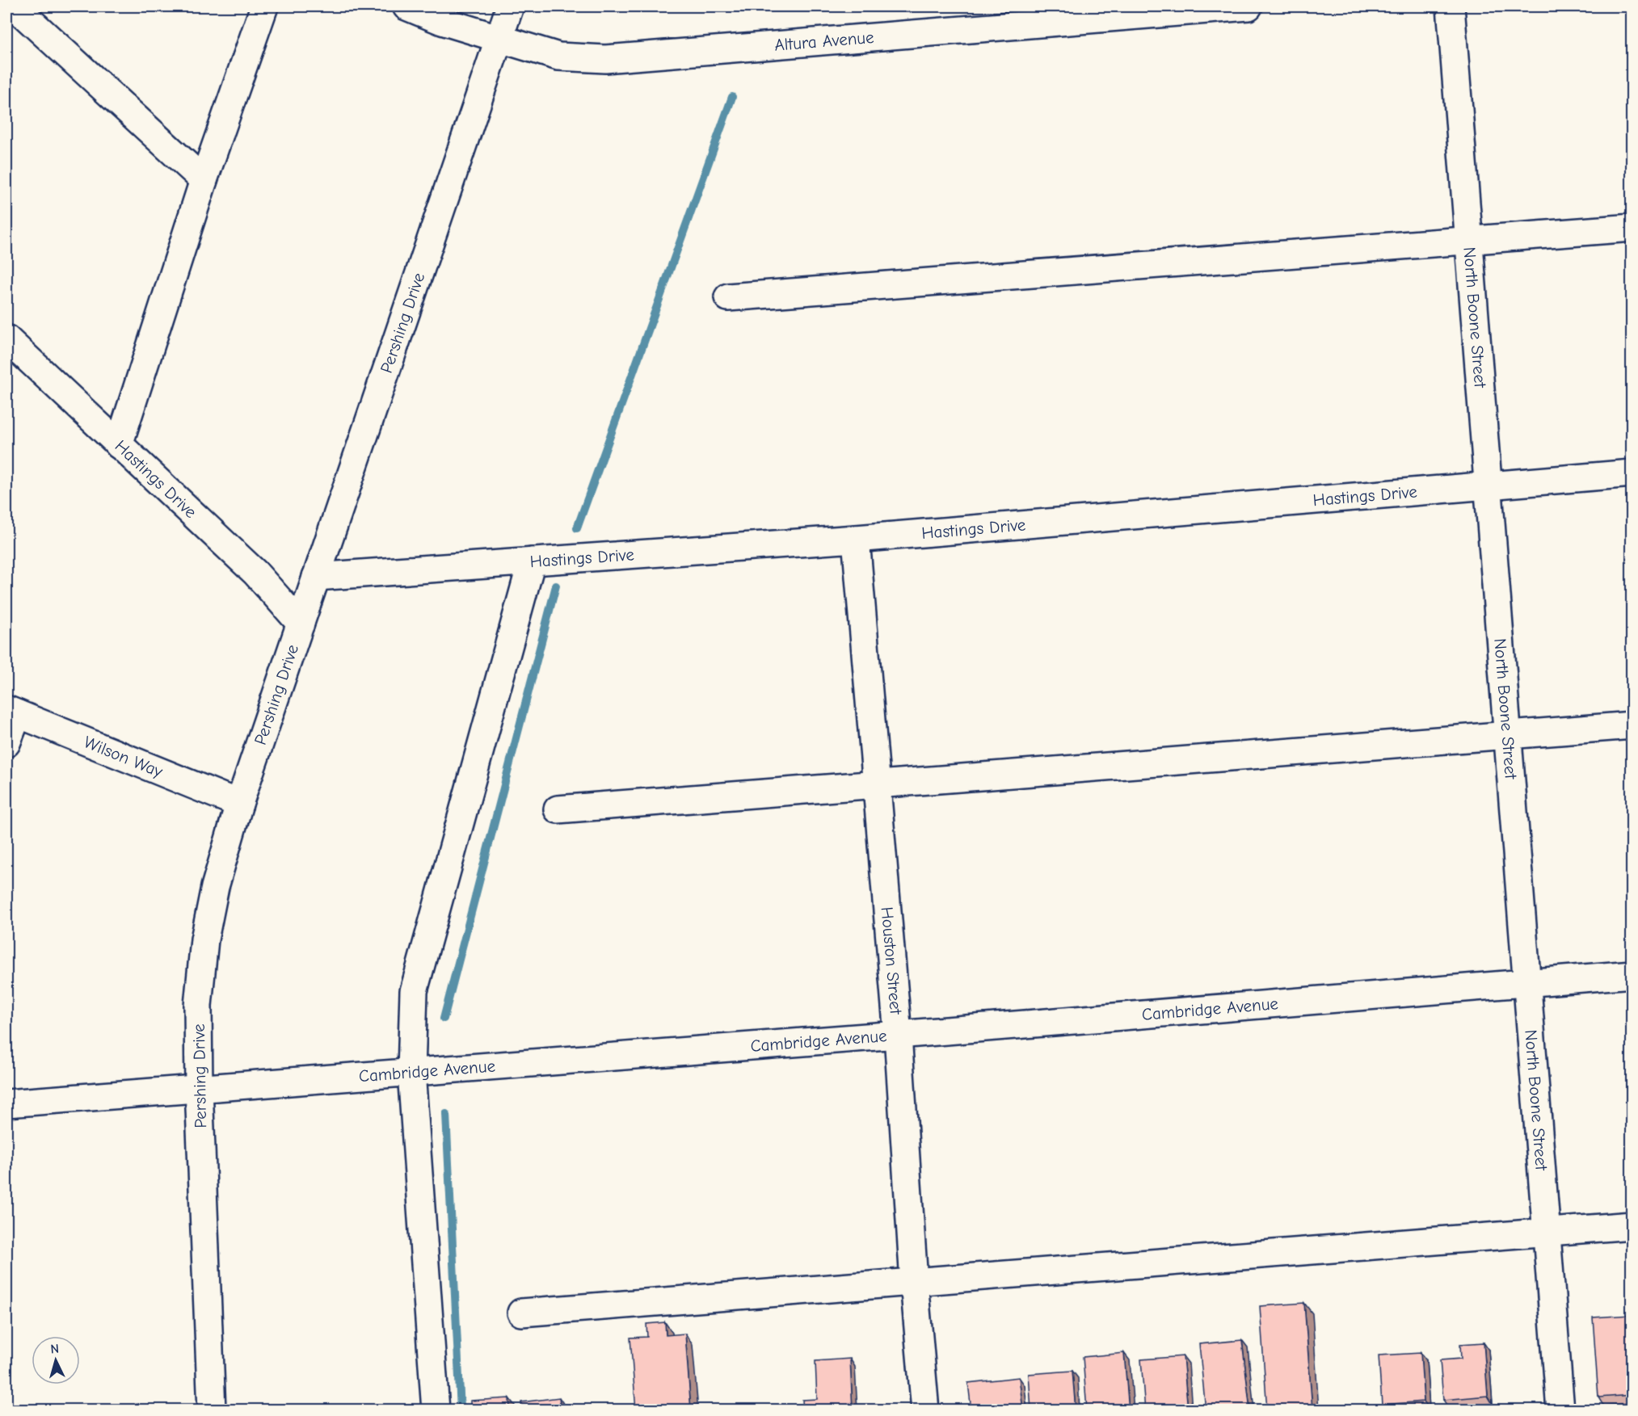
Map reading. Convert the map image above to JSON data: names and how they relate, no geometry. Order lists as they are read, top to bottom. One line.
{"streets":{"street":["Altura Avenue","North Boone Street","Pershing Drive","Hastings Drive","Wilson Way","Houston Street","Cambridge Avenue"]},"crossings":[["Altura Avenue","Pershing Drive"],["North Boone Street","Hastings Drive"],["North Boone Street","Cambridge Avenue"],["Pershing Drive","Hastings Drive"],["Pershing Drive","Wilson Way"],["Pershing Drive","Cambridge Avenue"],["Hastings Drive","Houston Street"],["Houston Street","Cambridge Avenue"]],"north":"top"}
